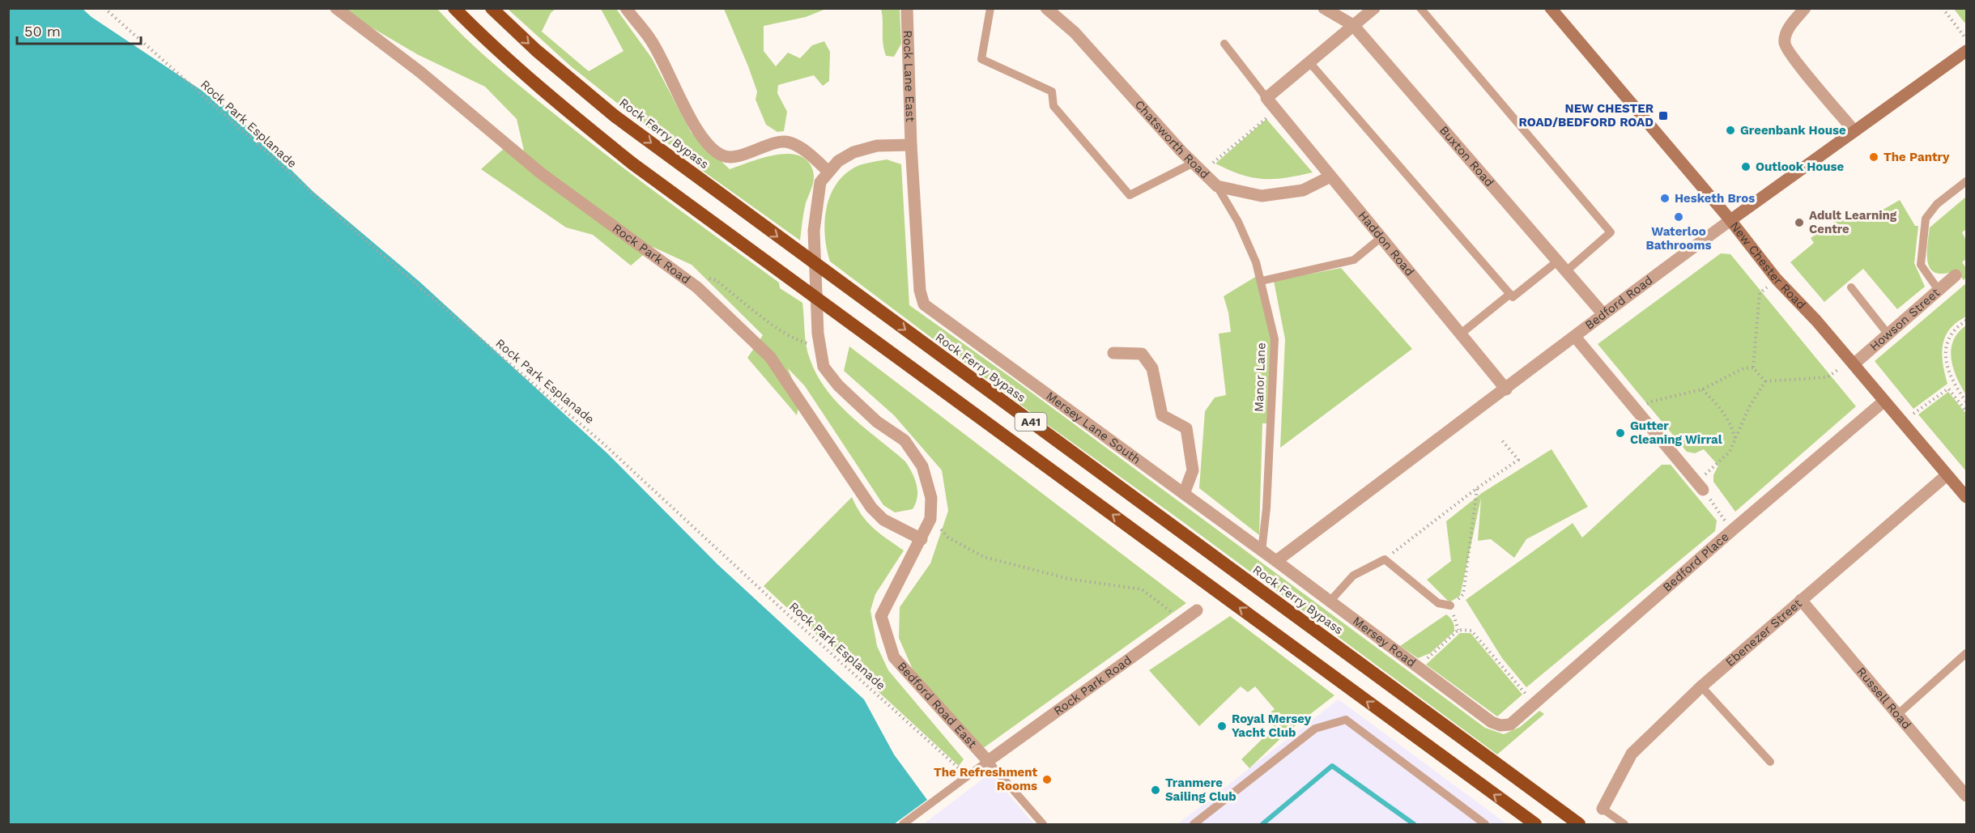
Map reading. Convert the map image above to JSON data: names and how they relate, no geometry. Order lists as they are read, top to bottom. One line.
{"streets":{"highway":["Rock Ferry Bypass","A41"],"main road":["New Chester Road","Bedford Road"],"street":["Rock Lane East","Chatsworth Road","Buxton Road","Haddon Road","Rock Park Road","Howson Street","Mersey Lane South","Bedford Place","Ebenezer Street","Mersey Road","Russell Road","Bedford Road East"],"lane":["Manor Lane"],"path":["Rock Park Esplanade"]},"crossings":[["Rock Lane East","Mersey Lane South"],["Chatsworth Road","Haddon Road"],["Chatsworth Road","Manor Lane"],["Buxton Road","Bedford Road"],["Haddon Road","Bedford Road"],["Rock Park Road","Bedford Road East"],["New Chester Road","Bedford Road"],["New Chester Road","Howson Street"],["New Chester Road","Bedford Place"],["New Chester Road","Ebenezer Street"],["Bedford Road","Mersey Road"],["Manor Lane","Mersey Lane South"],["Manor Lane","Mersey Road"],["Mersey Lane South","Mersey Road"],["Bedford Place","Mersey Road"],["Ebenezer Street","Russell Road"]],"places":{"transit":["NEW CHESTER ROAD/BEDFORD ROAD"],"other":["Greenbank House","The Pantry","Outlook House","Hesketh Bros","Waterloo Bathrooms","Adult Learning Centre","Gutter Cleaning Wirral","Royal Mersey Yacht Club","The Refreshment Rooms","Tranmere Sailing Club"]},"scale_bar":"50 m"}
